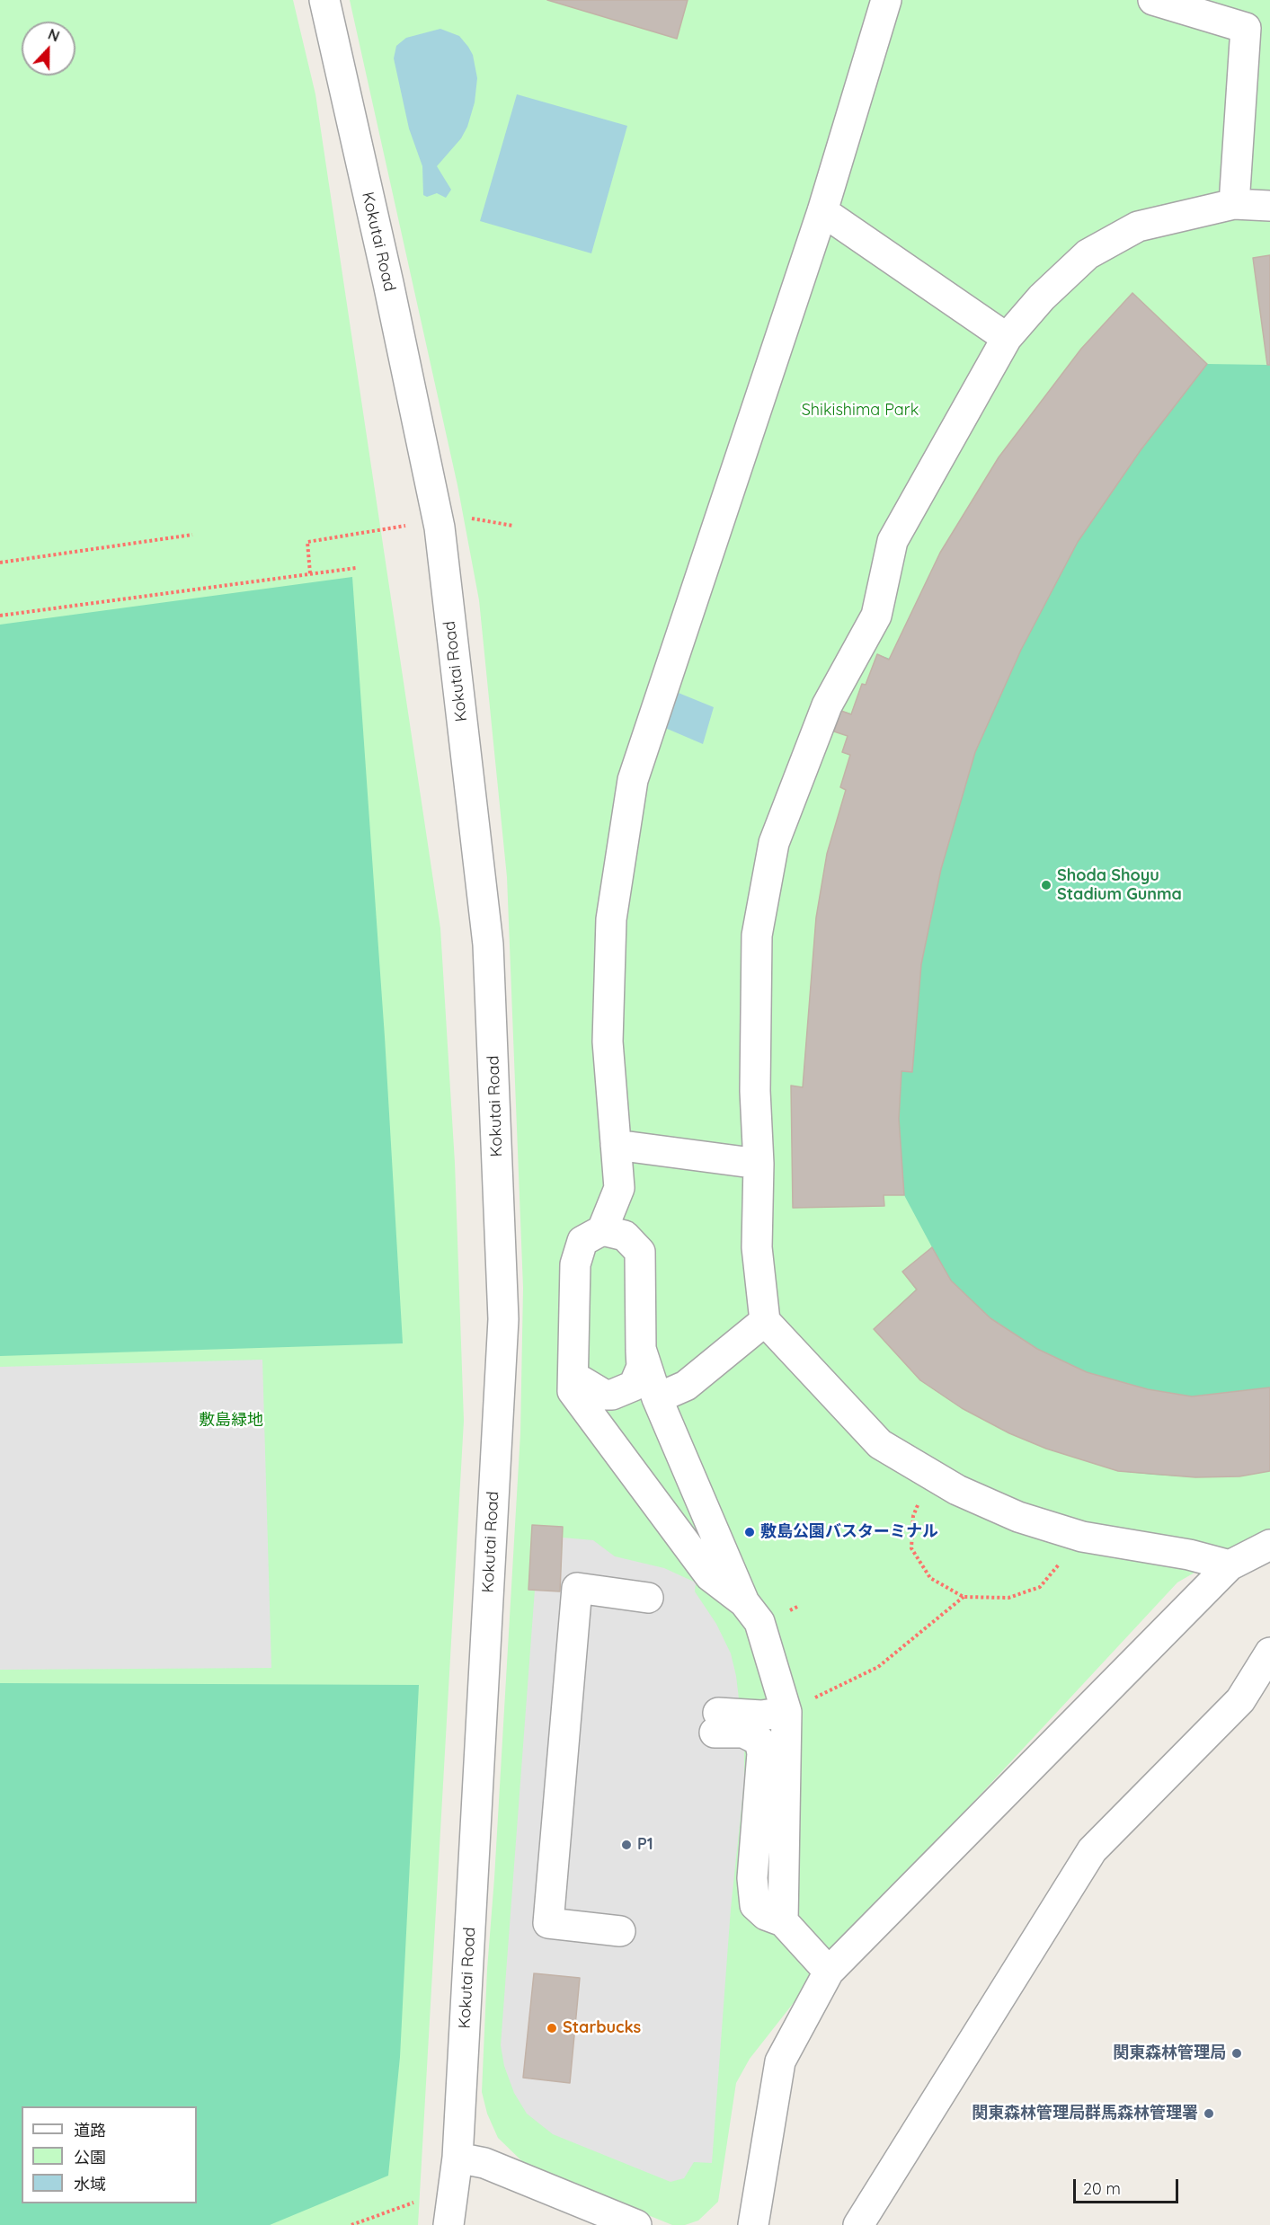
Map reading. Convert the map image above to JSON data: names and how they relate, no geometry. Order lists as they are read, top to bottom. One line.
{"streets":{"street":["Kokutai Road"]},"parks":["Shikishima Park","敷島緑地"],"places":["Shoda Shoyu Stadium Gunma","敷島公園バスターミナル","P1","Starbucks","関東森林管理局","関東森林管理局群馬森林管理署"],"legend":["道路","公園","水域"],"scale_bar":"20 m","north":"top"}
